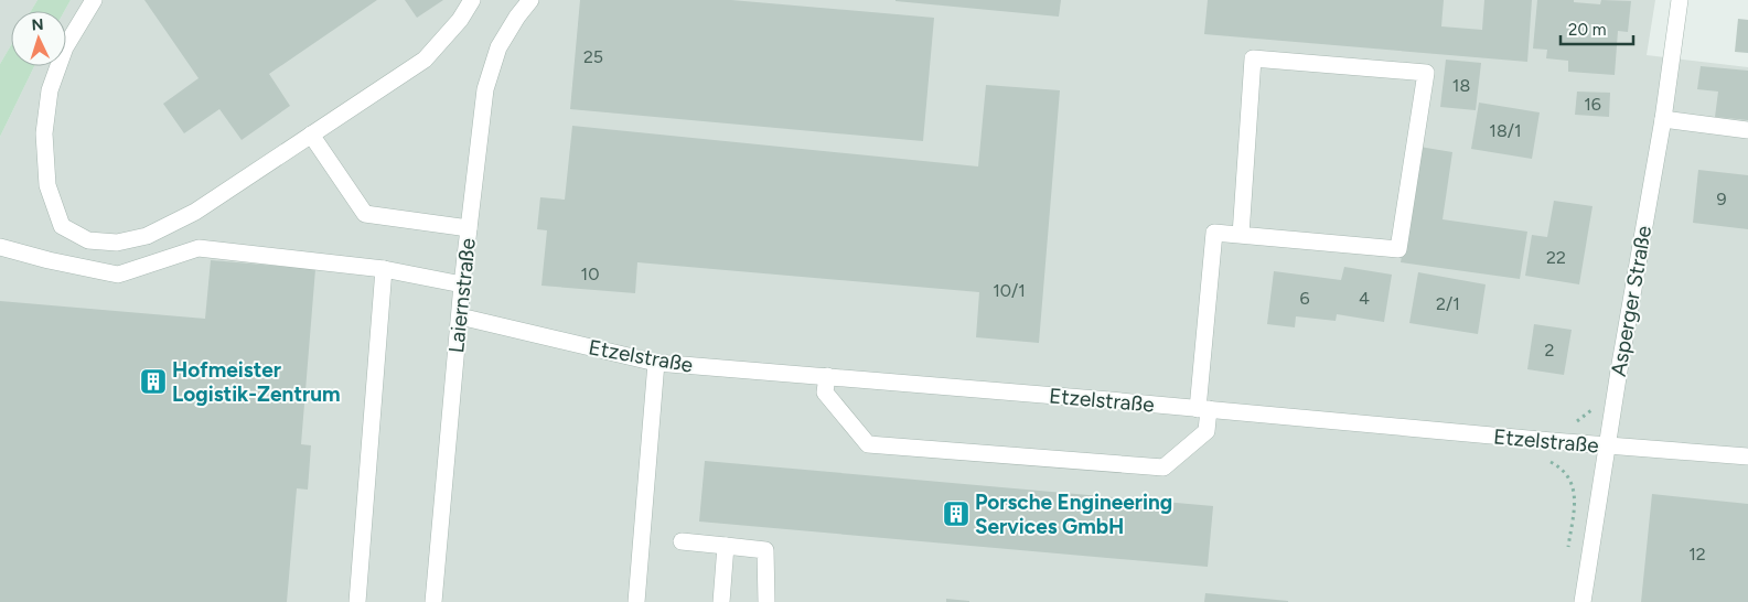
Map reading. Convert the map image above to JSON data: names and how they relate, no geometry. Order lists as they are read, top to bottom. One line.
{"streets":{"street":["Laiernstraße","Asperger Straße","Etzelstraße"]},"crossings":[["Laiernstraße","Etzelstraße"],["Asperger Straße","Etzelstraße"]],"places":{"building":["Hofmeister Logistik-Zentrum","Porsche Engineering Services GmbH"]},"house_numbers":["25","18","16","18/1","9","22","10","10/1","6","4","2/1","2","12"],"scale_bar":"20 m","north":"top"}
